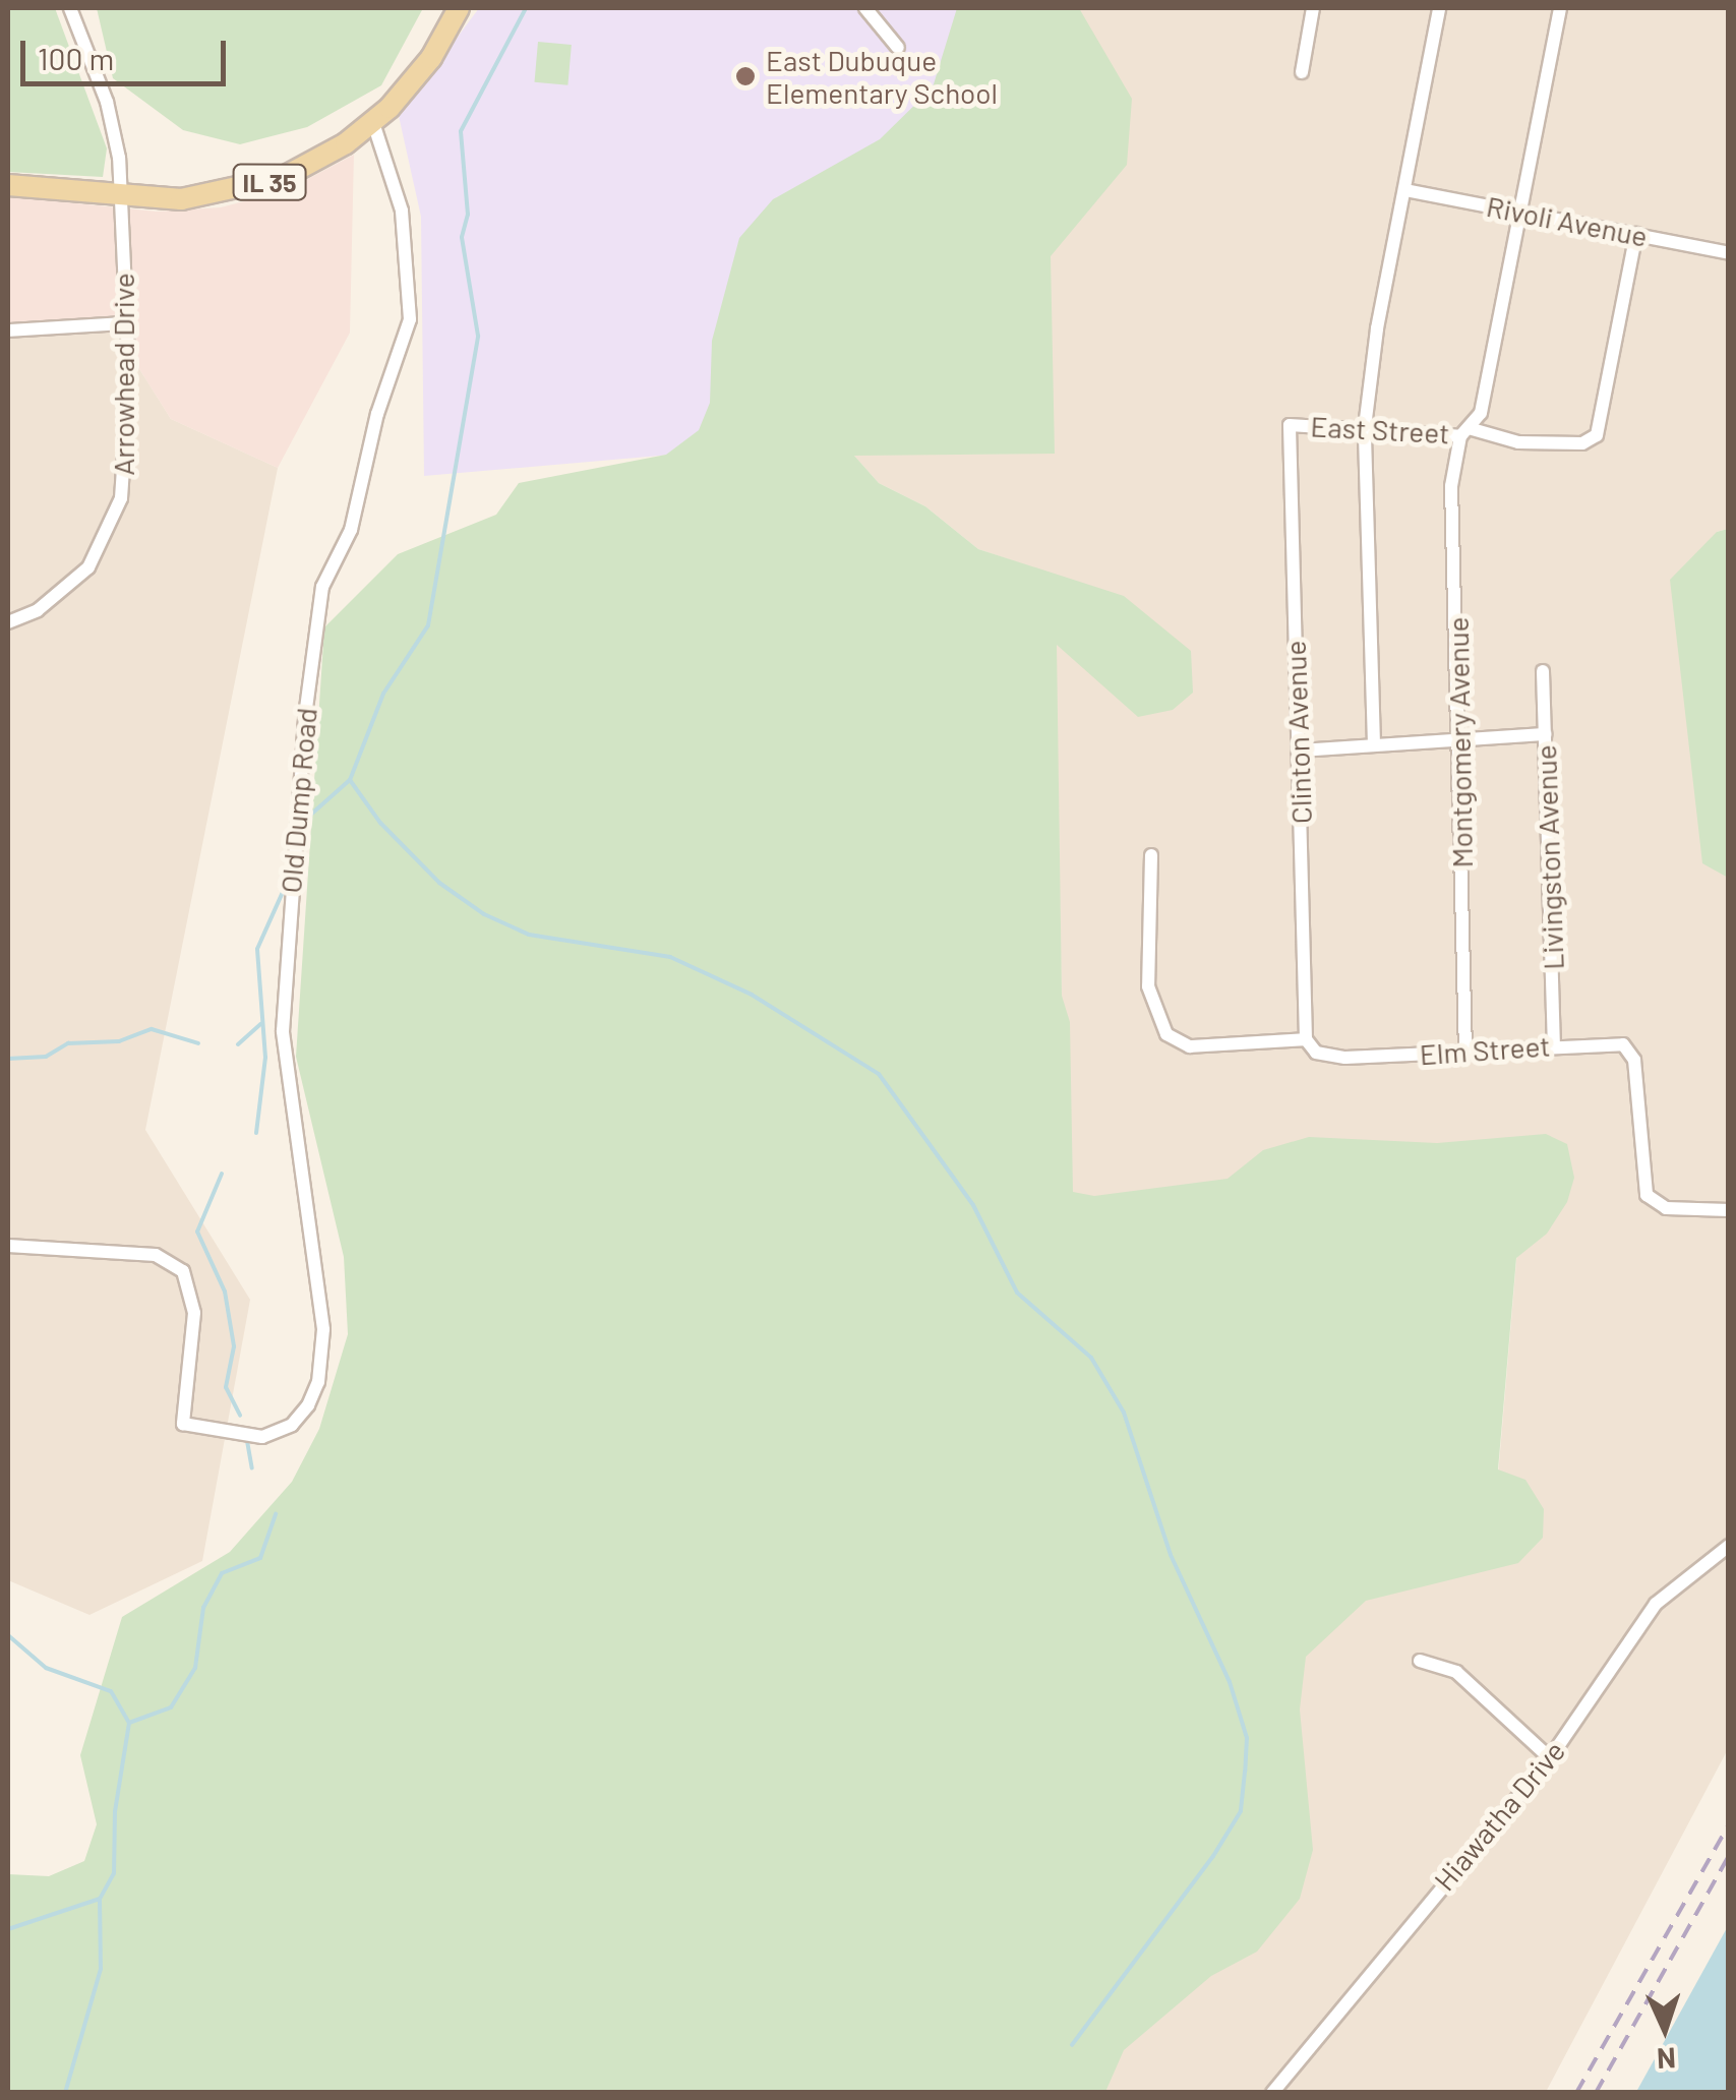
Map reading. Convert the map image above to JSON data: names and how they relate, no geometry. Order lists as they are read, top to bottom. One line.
{"streets":{"main road":["IL 35"],"street":["Rivoli Avenue","Arrowhead Drive","East Street","Clinton Avenue","Montgomery Avenue","Old Dump Road","Livingston Avenue","Elm Street","Hiawatha Drive"]},"crossings":[["IL 35","Arrowhead Drive"],["IL 35","Old Dump Road"],["Rivoli Avenue","East Street"],["Rivoli Avenue","Montgomery Avenue"],["East Street","Clinton Avenue"],["East Street","Montgomery Avenue"],["Clinton Avenue","Elm Street"],["Montgomery Avenue","Elm Street"],["Livingston Avenue","Elm Street"]],"places":["East Dubuque Elementary School"],"scale_bar":"100 m","north":"bottom"}
